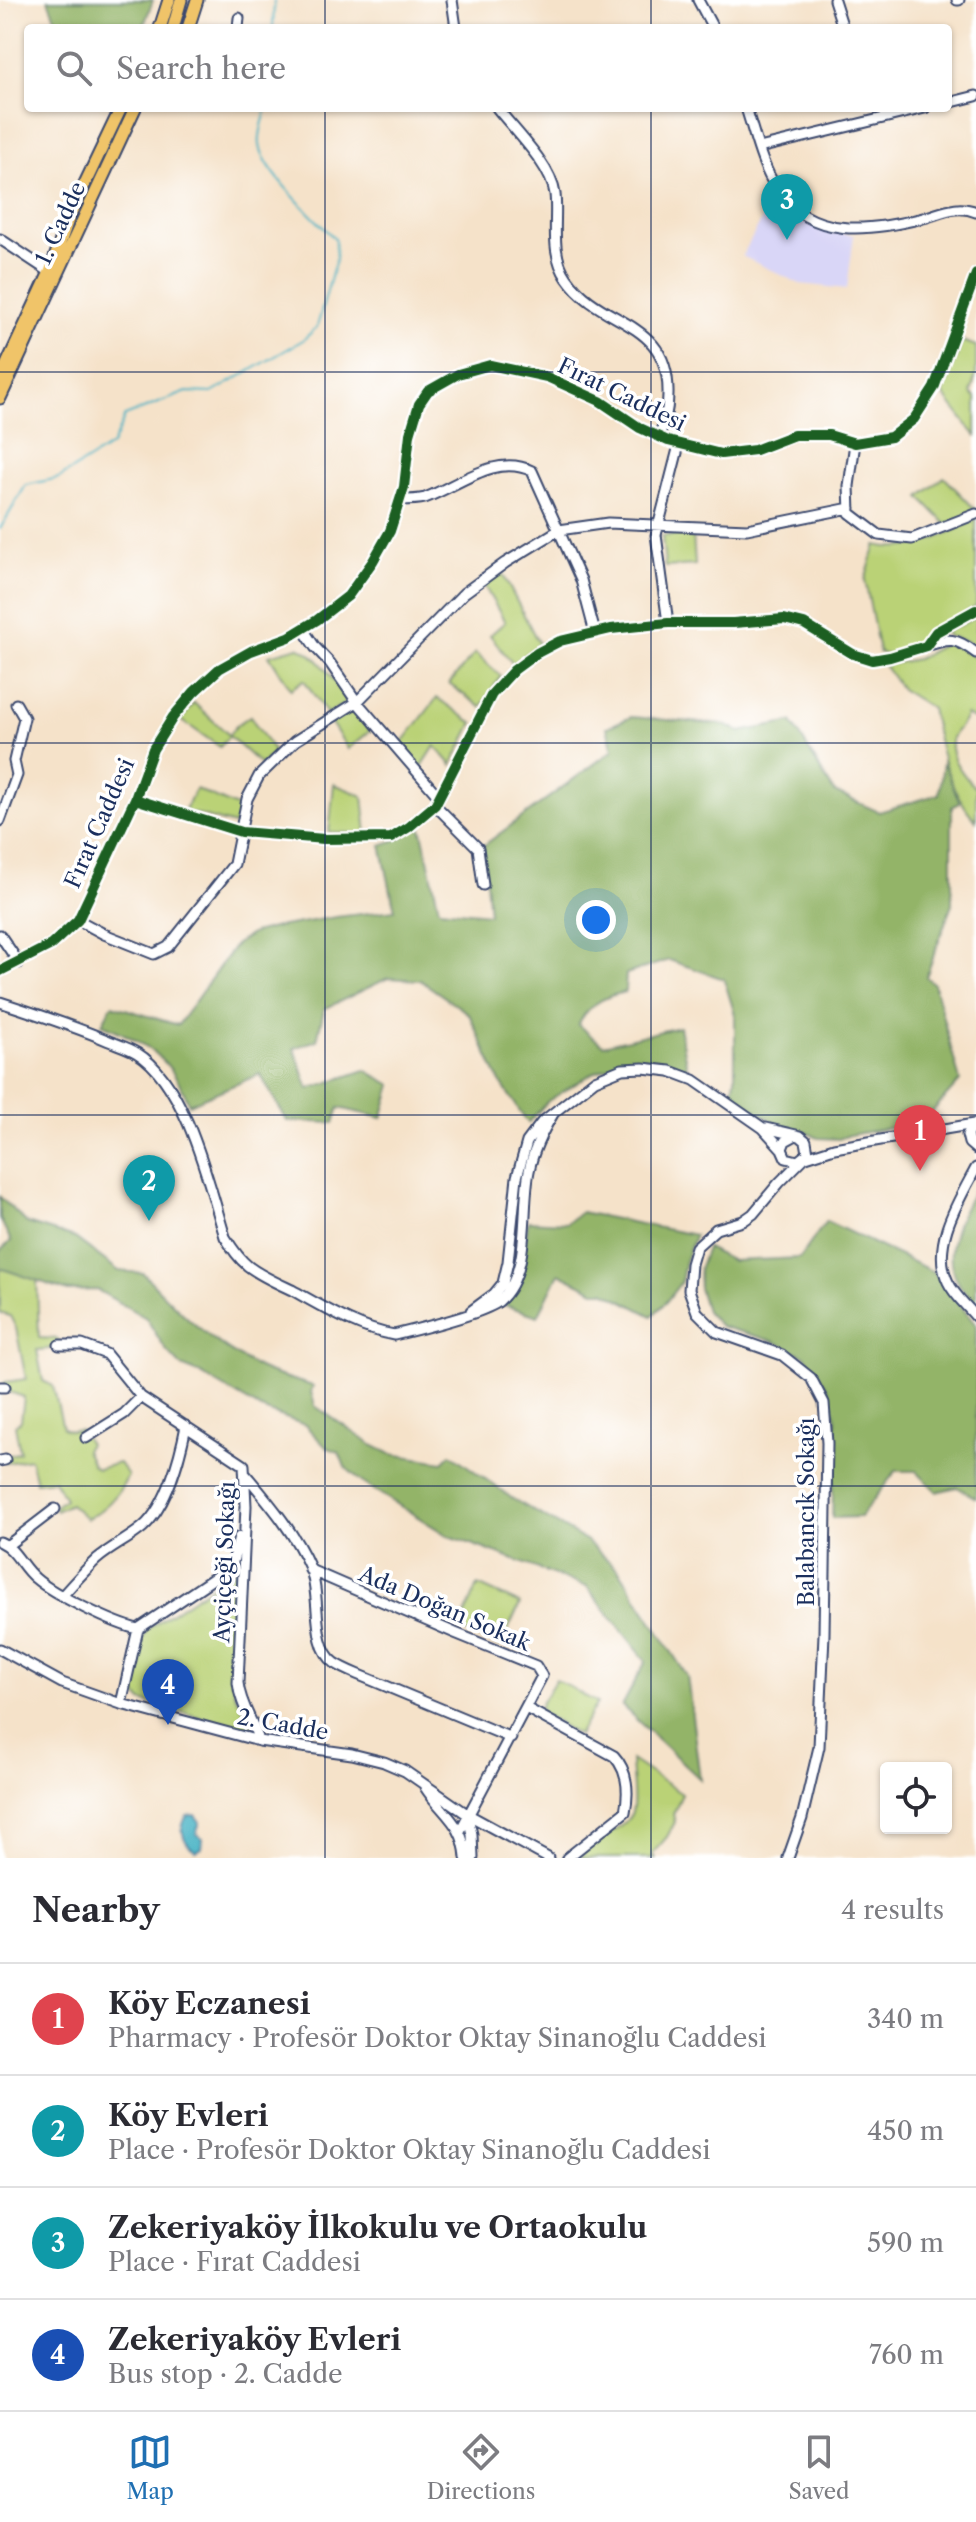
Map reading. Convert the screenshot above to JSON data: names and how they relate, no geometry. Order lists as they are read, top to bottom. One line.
{"streets":{"main road":["1. Cadde"],"street":["Fırat Caddesi","Balabancık Sokağı","Ayçiçeği Sokağı","Ada Doğan Sokak","2. Cadde"]},"crossings":[["Ayçiçeği Sokağı","2. Cadde"],["Ada Doğan Sokak","2. Cadde"]],"page":{"search":"Search here","pins":["3","1","2","4"],"heading":["Nearby","4 results"],"list":[{"mark":"1","name":"Köy Eczanesi","note":"Pharmacy · Profesör Doktor Oktay Sinanoğlu Caddesi","value":"340 m"},{"mark":"2","name":"Köy Evleri","note":"Place · Profesör Doktor Oktay Sinanoğlu Caddesi","value":"450 m"},{"mark":"3","name":"Zekeriyaköy İlkokulu ve Ortaokulu","note":"Place · Fırat Caddesi","value":"590 m"},{"mark":"4","name":"Zekeriyaköy Evleri","note":"Bus stop · 2. Cadde","value":"760 m"}],"nav":["Map","Directions","Saved"]}}
